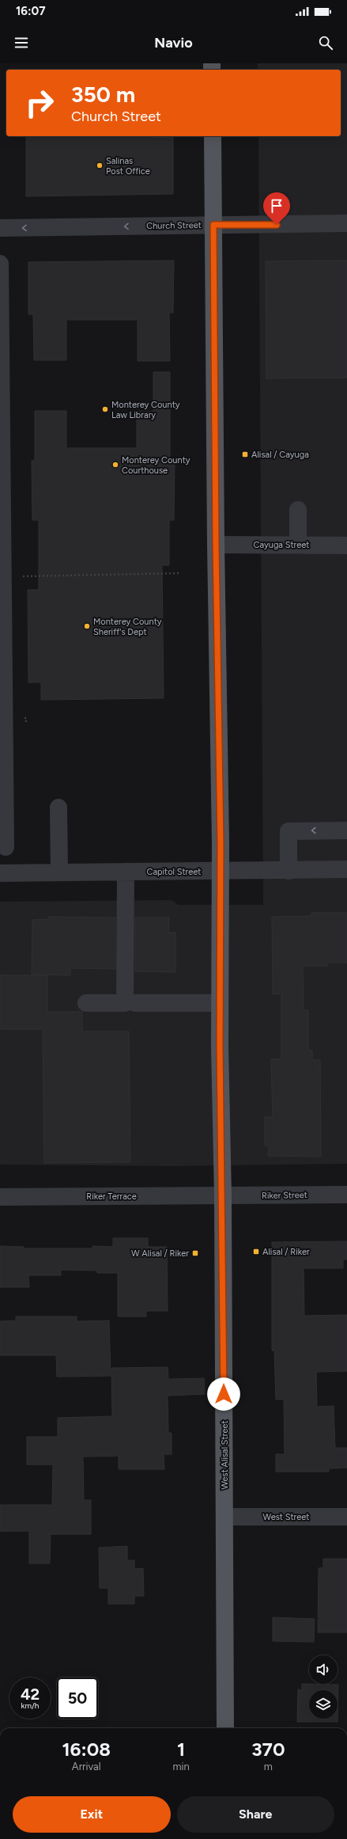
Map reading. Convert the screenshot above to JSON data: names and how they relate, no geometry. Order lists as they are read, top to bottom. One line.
{"streets":{"main road":["West Alisal Street"],"street":["Church Street","Cayuga Street","Capitol Street","Riker Street","Riker Terrace","West Street"]},"crossings":[["Church Street","West Alisal Street"],["Cayuga Street","West Alisal Street"],["Capitol Street","West Alisal Street"],["Riker Street","Riker Terrace"],["Riker Street","West Alisal Street"],["Riker Terrace","West Alisal Street"],["West Alisal Street","West Street"]],"one_way":["Church Street"],"places":{"other":["Salinas Post Office","Monterey County Law Library","Monterey County Courthouse","Monterey County Sheriff's Dept"],"transit":["Alisal / Cayuga","Alisal / Riker","W Alisal / Riker"]},"page":{"status":"16:07","header":"Navio","turn":["350 m","Church Street"],"speed":"42 km/h","limit":"50","eta":["16:08","Arrival","1","min","370","m"],"buttons":["Exit","Share"]}}
